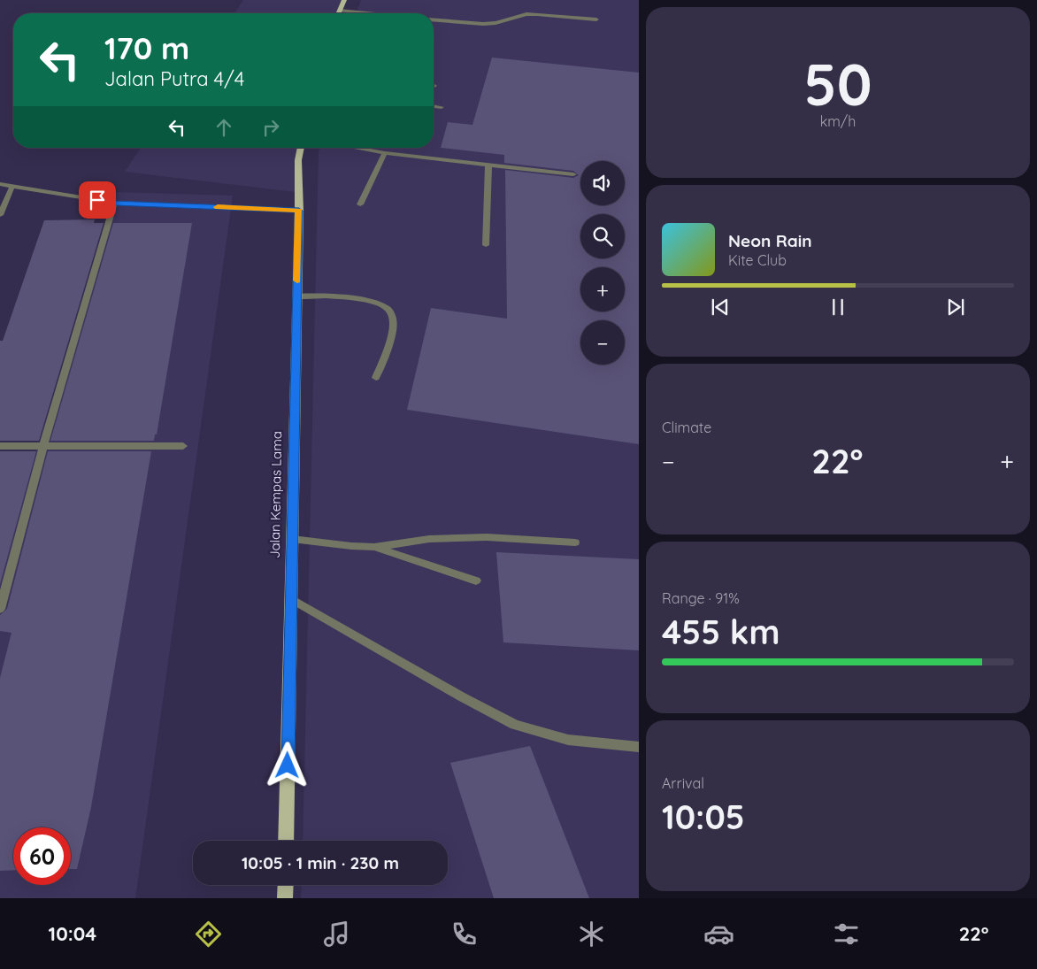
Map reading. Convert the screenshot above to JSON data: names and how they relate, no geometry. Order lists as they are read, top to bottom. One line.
{"streets":{"main road":["Jalan Kempas Lama"]},"page":{"tile":[["50","km/h"],"Climate",["Range · 91%","455 km"],["Arrival","10:05"]],"turn":["170 m","Jalan Putra 4/4"],"map_buttons":["+","−"],"song":["Neon Rain","Kite Club"],"heat":["−","22°","+"],"limit":"60","trip":"10:05 · 1 min · 230 m","tabs":["10:04","22°"]}}
